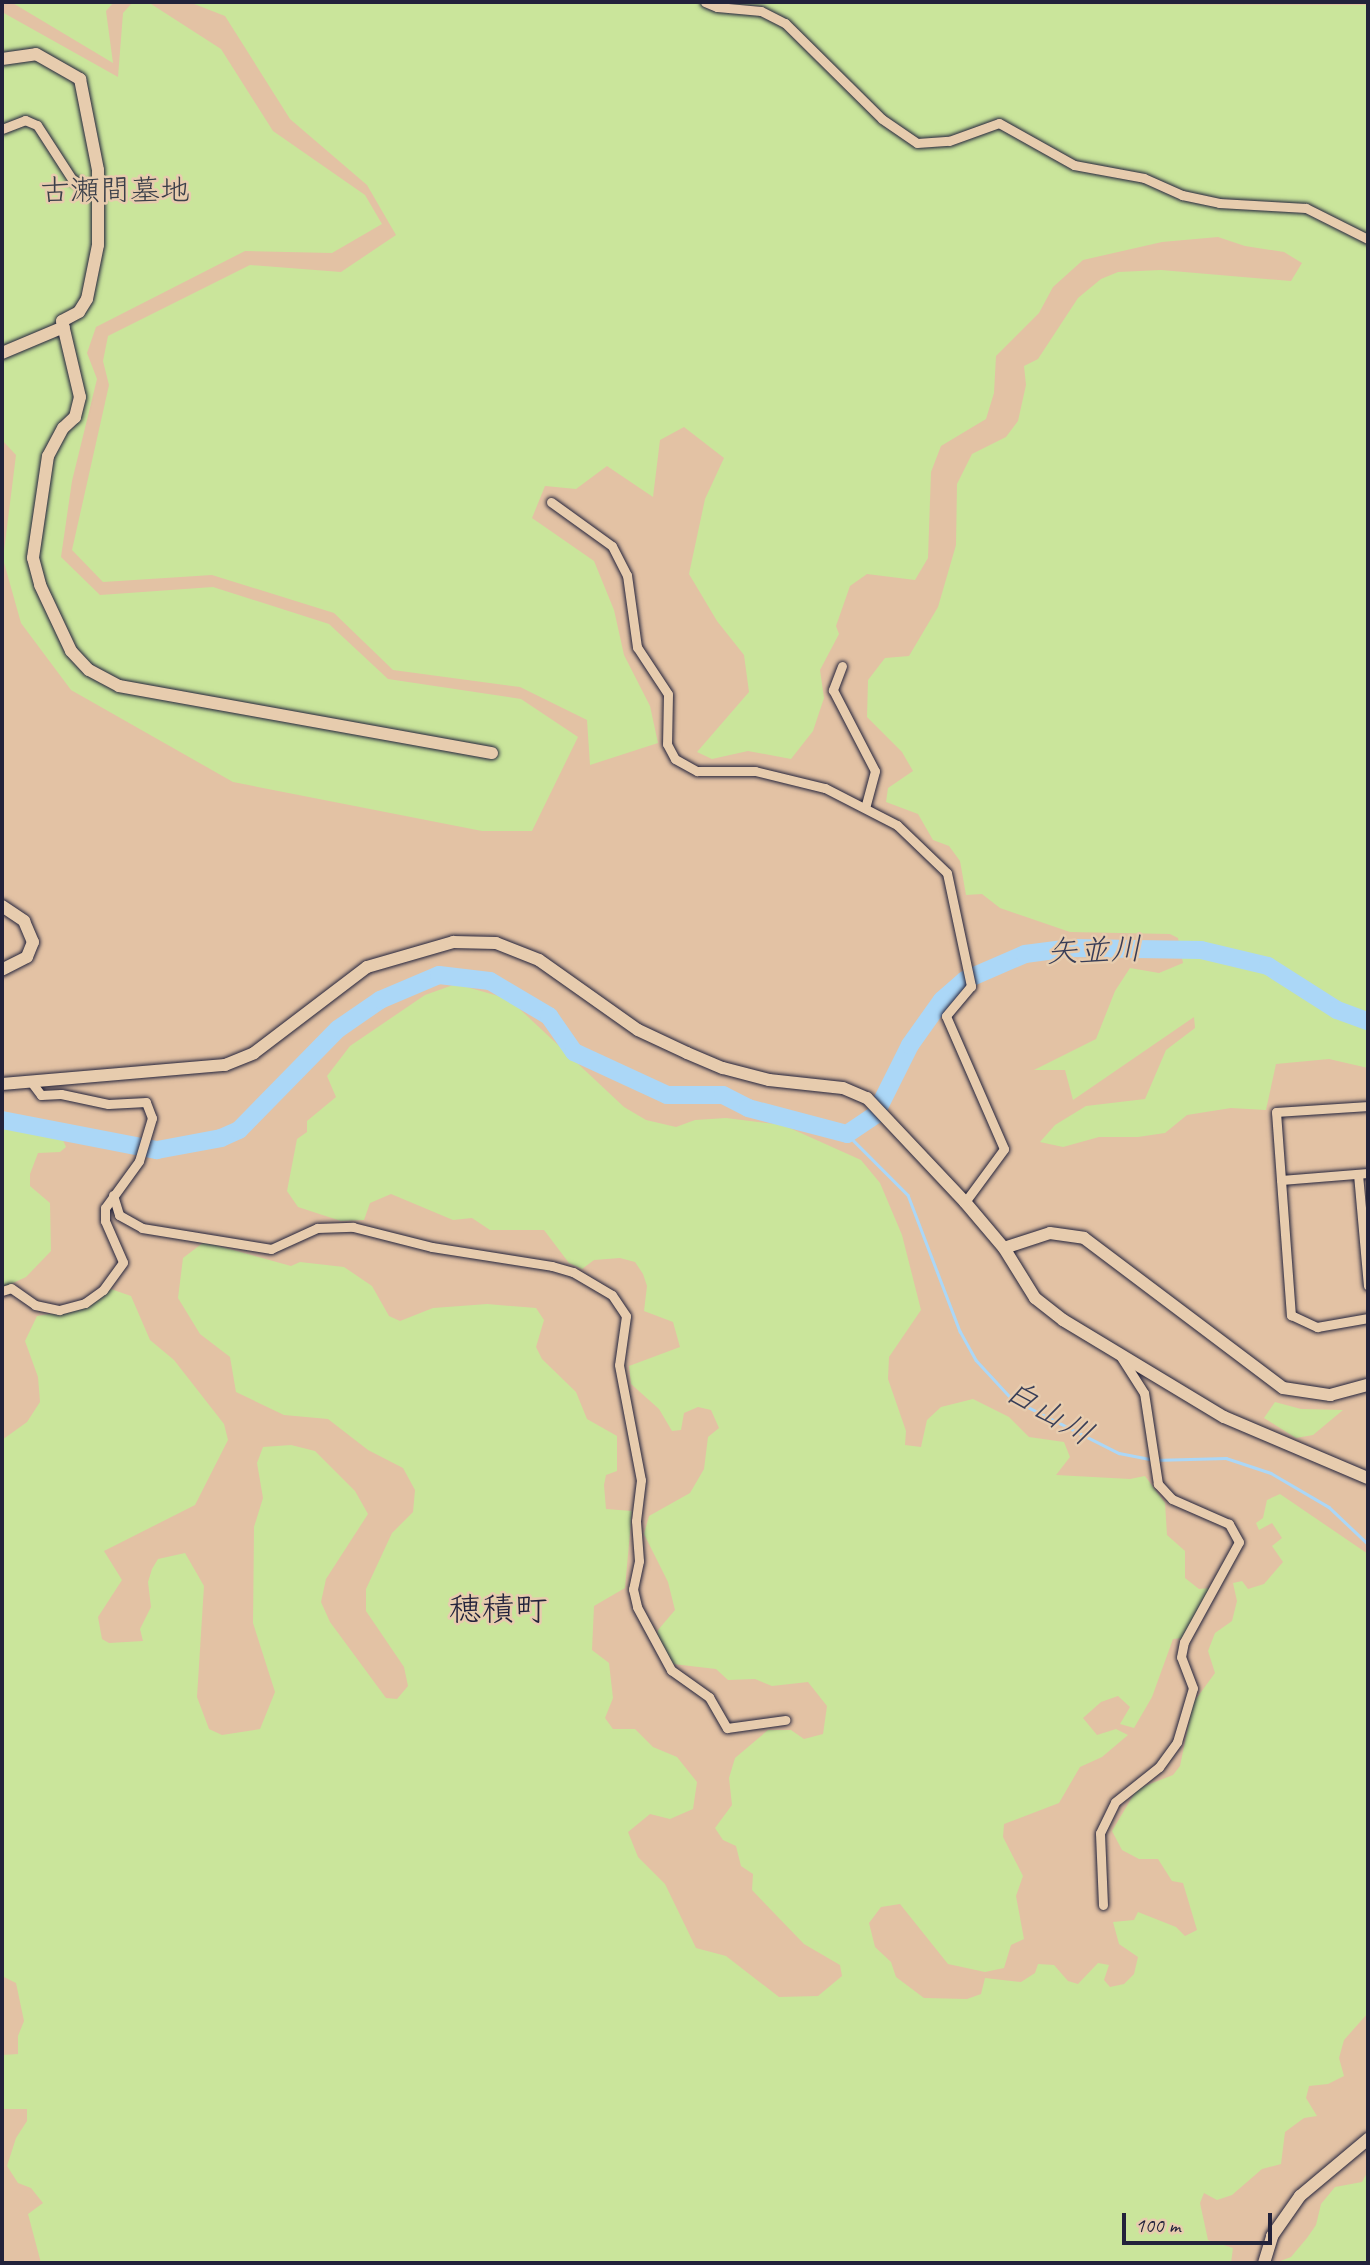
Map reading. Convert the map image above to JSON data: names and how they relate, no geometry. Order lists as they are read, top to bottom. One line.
{"districts":["穂積町"],"water":["矢並川","白山川"],"parks":["古瀬間墓地"],"scale_bar":"100 m"}
